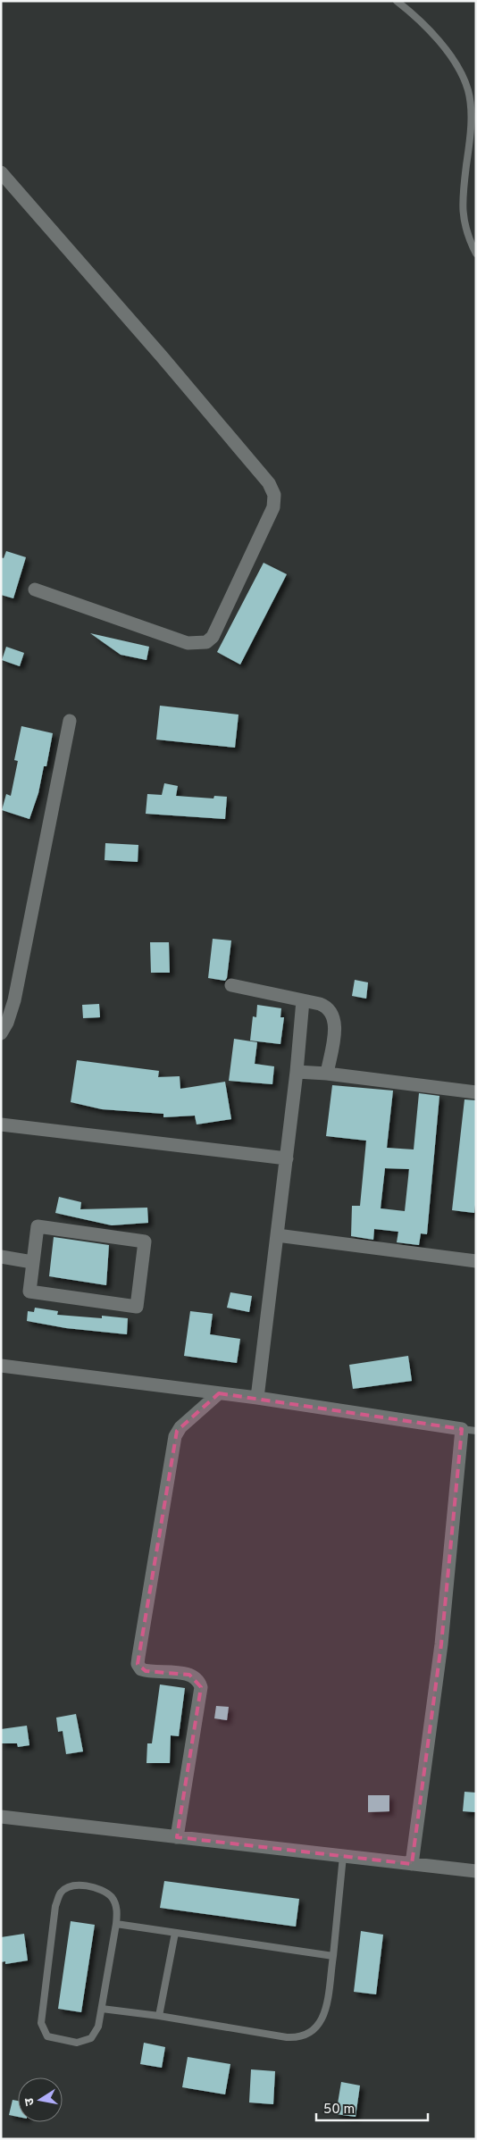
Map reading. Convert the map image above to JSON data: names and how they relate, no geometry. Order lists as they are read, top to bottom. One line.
{"scale_bar":"50 m","north":"left"}
